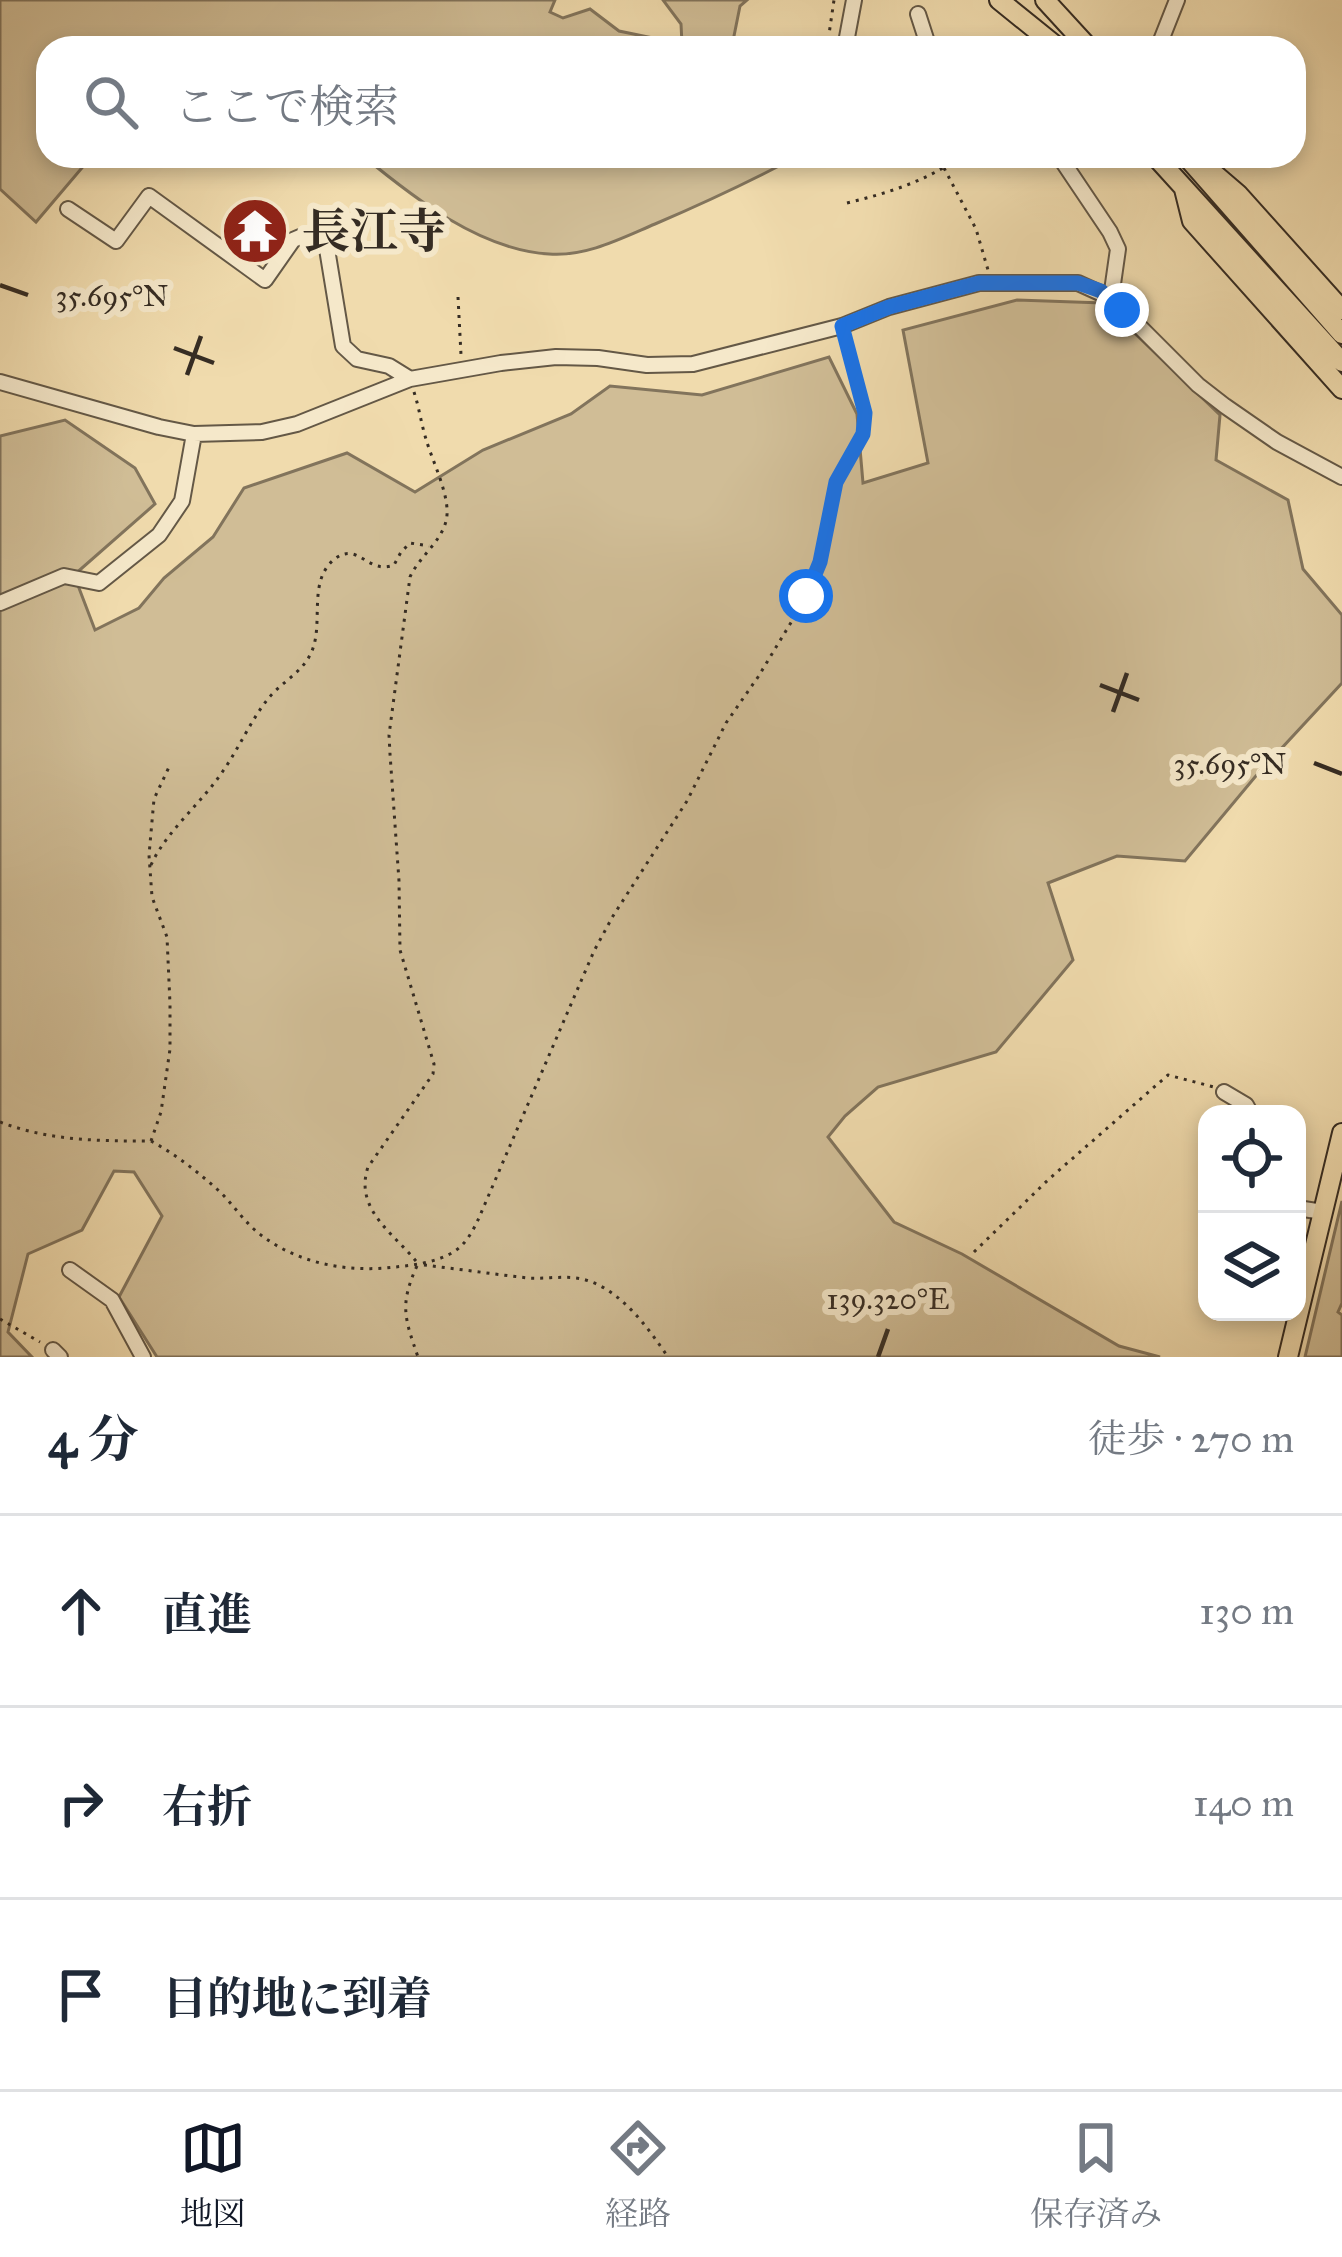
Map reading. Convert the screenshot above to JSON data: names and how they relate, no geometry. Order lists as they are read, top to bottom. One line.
{"places":{"temple":["長江寺"]},"page":{"search":"ここで検索","heading":["4 分","徒歩 · 270 m"],"list":[["直進","130 m"],["右折","140 m"],"目的地に到着"],"nav":["地図","経路","保存済み"]},"coordinates":["35.695°N","139.320°E"]}
